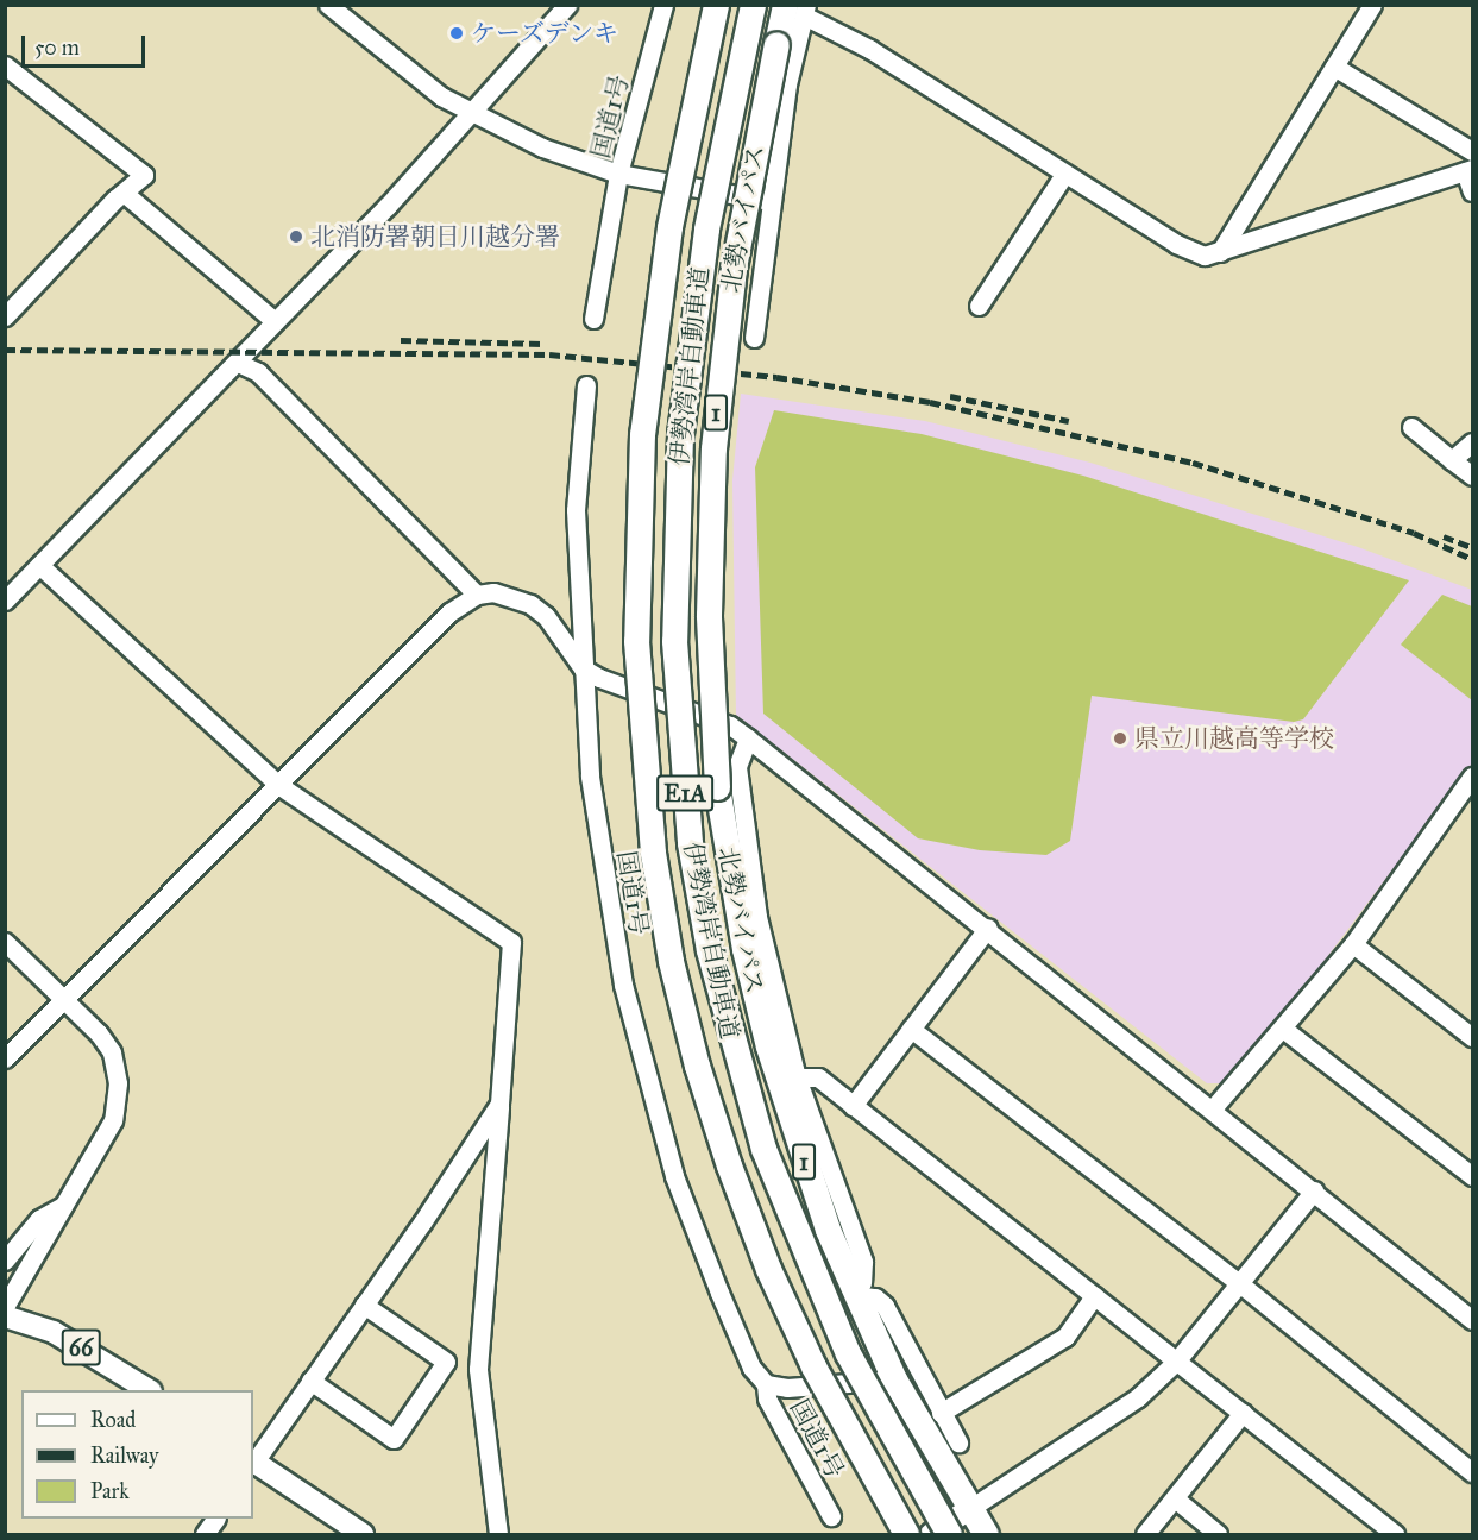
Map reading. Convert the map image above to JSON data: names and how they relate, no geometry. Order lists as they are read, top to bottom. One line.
{"streets":{"highway":["北勢バイパス","伊勢湾岸自動車道","1","E1A"],"main road":["66"],"street":["国道1号"]},"crossings":[["国道1号","北勢バイパス"]],"places":["ケーズデンキ","北消防署朝日川越分署","県立川越高等学校"],"legend":["Road","Railway","Park"],"scale_bar":"50 m"}
